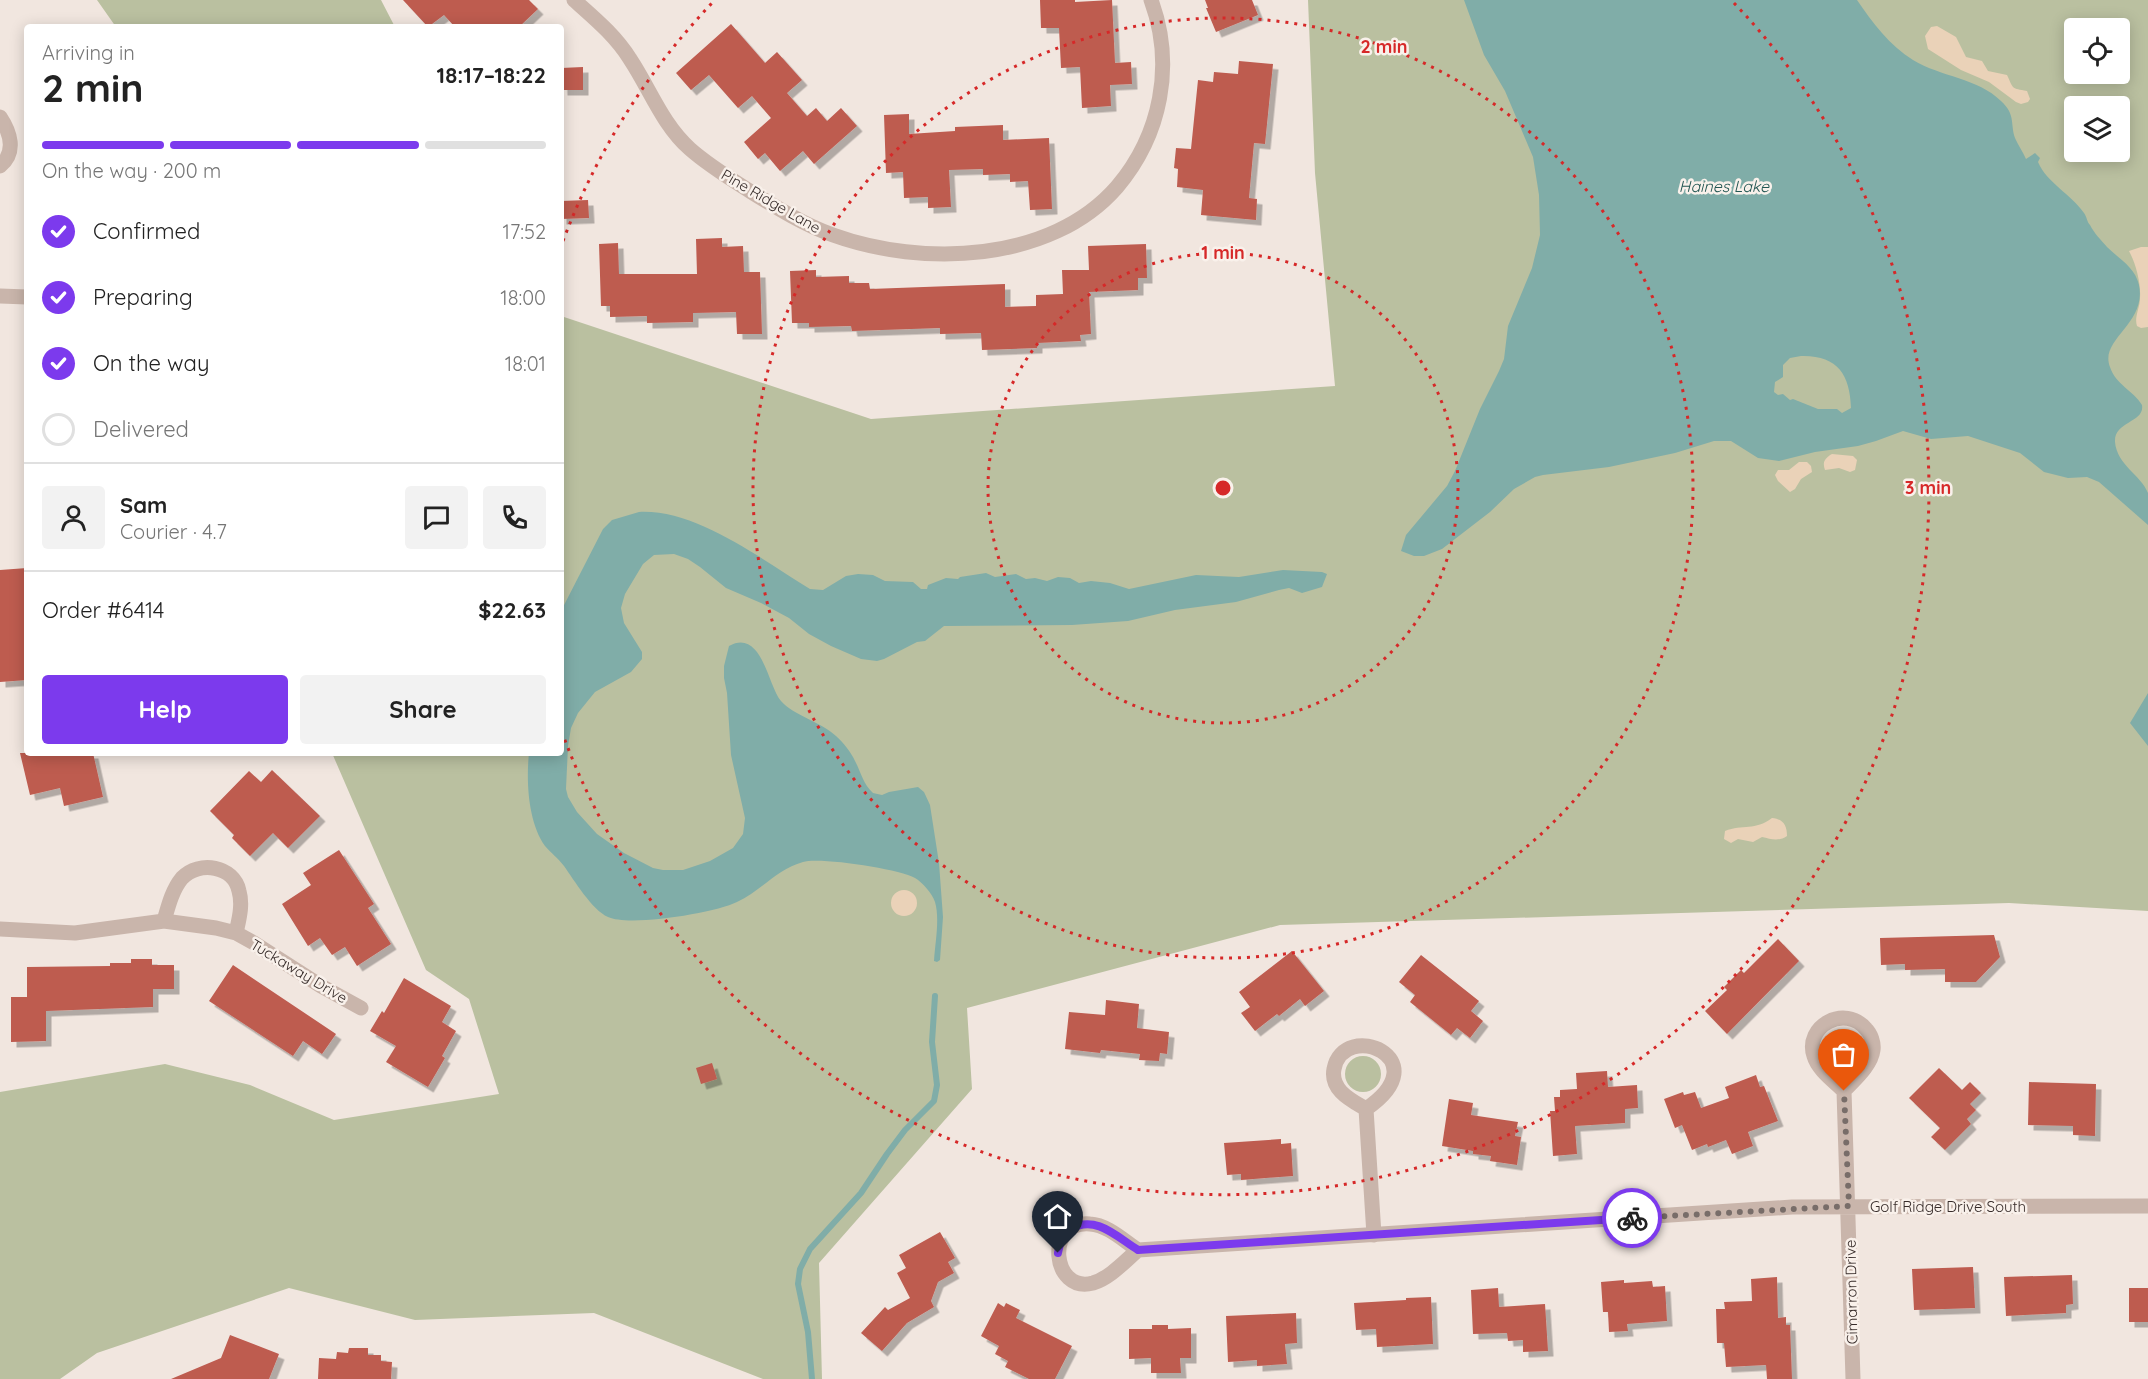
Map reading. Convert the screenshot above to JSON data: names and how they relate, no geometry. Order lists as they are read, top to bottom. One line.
{"streets":{"street":["Pine Ridge Lane","Tuckaway Drive","Golf Ridge Drive South","Cimarron Drive"]},"crossings":[["Golf Ridge Drive South","Cimarron Drive"]],"water":["Haines Lake"],"page":{"heading":["2 min","Arriving in","18:17–18:22"],"panel":["Sam","Courier · 4.7","Order #6414","$22.63"],"bar":"On the way · 200 m","list":[["Confirmed","17:52"],["Preparing","18:00"],["On the way","18:01"],"Delivered"],"buttons":["Help","Share"]},"rings":["2 min","1 min","3 min"]}
